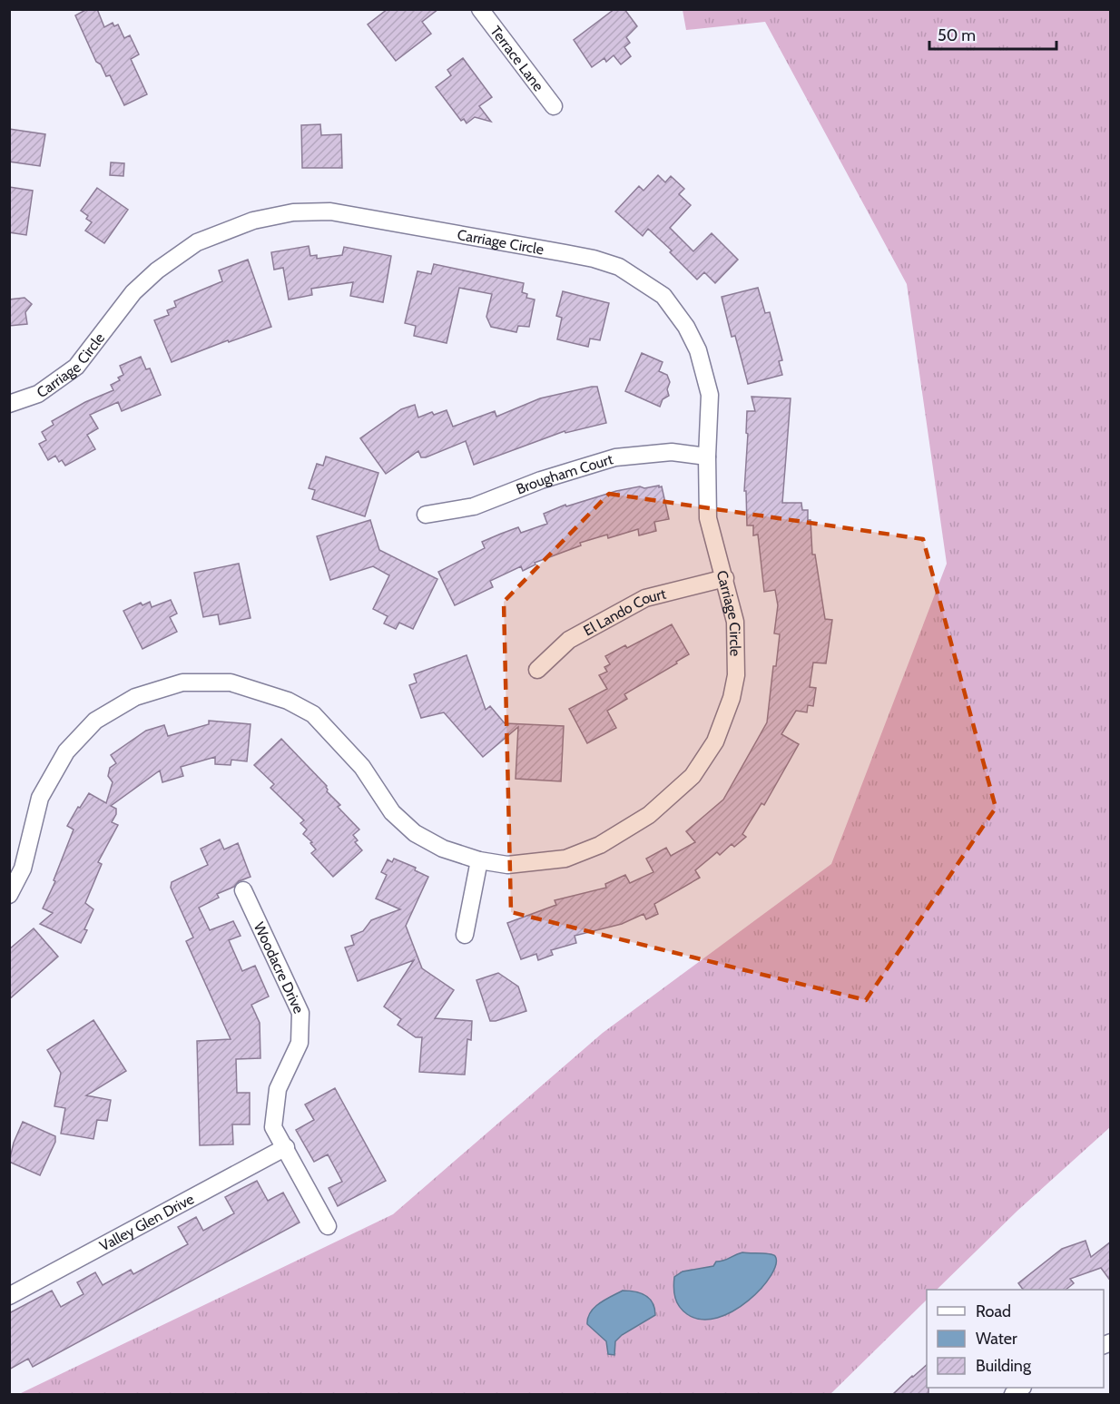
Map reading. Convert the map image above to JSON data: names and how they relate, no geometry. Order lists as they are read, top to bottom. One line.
{"streets":{"street":["Terrace Lane","Carriage Circle","Brougham Court","El Lando Court","Woodacre Drive","Valley Glen Drive"]},"crossings":[["Carriage Circle","Brougham Court"],["Carriage Circle","El Lando Court"],["Woodacre Drive","Valley Glen Drive"]],"legend":["Road","Water","Building"],"scale_bar":"50 m"}
